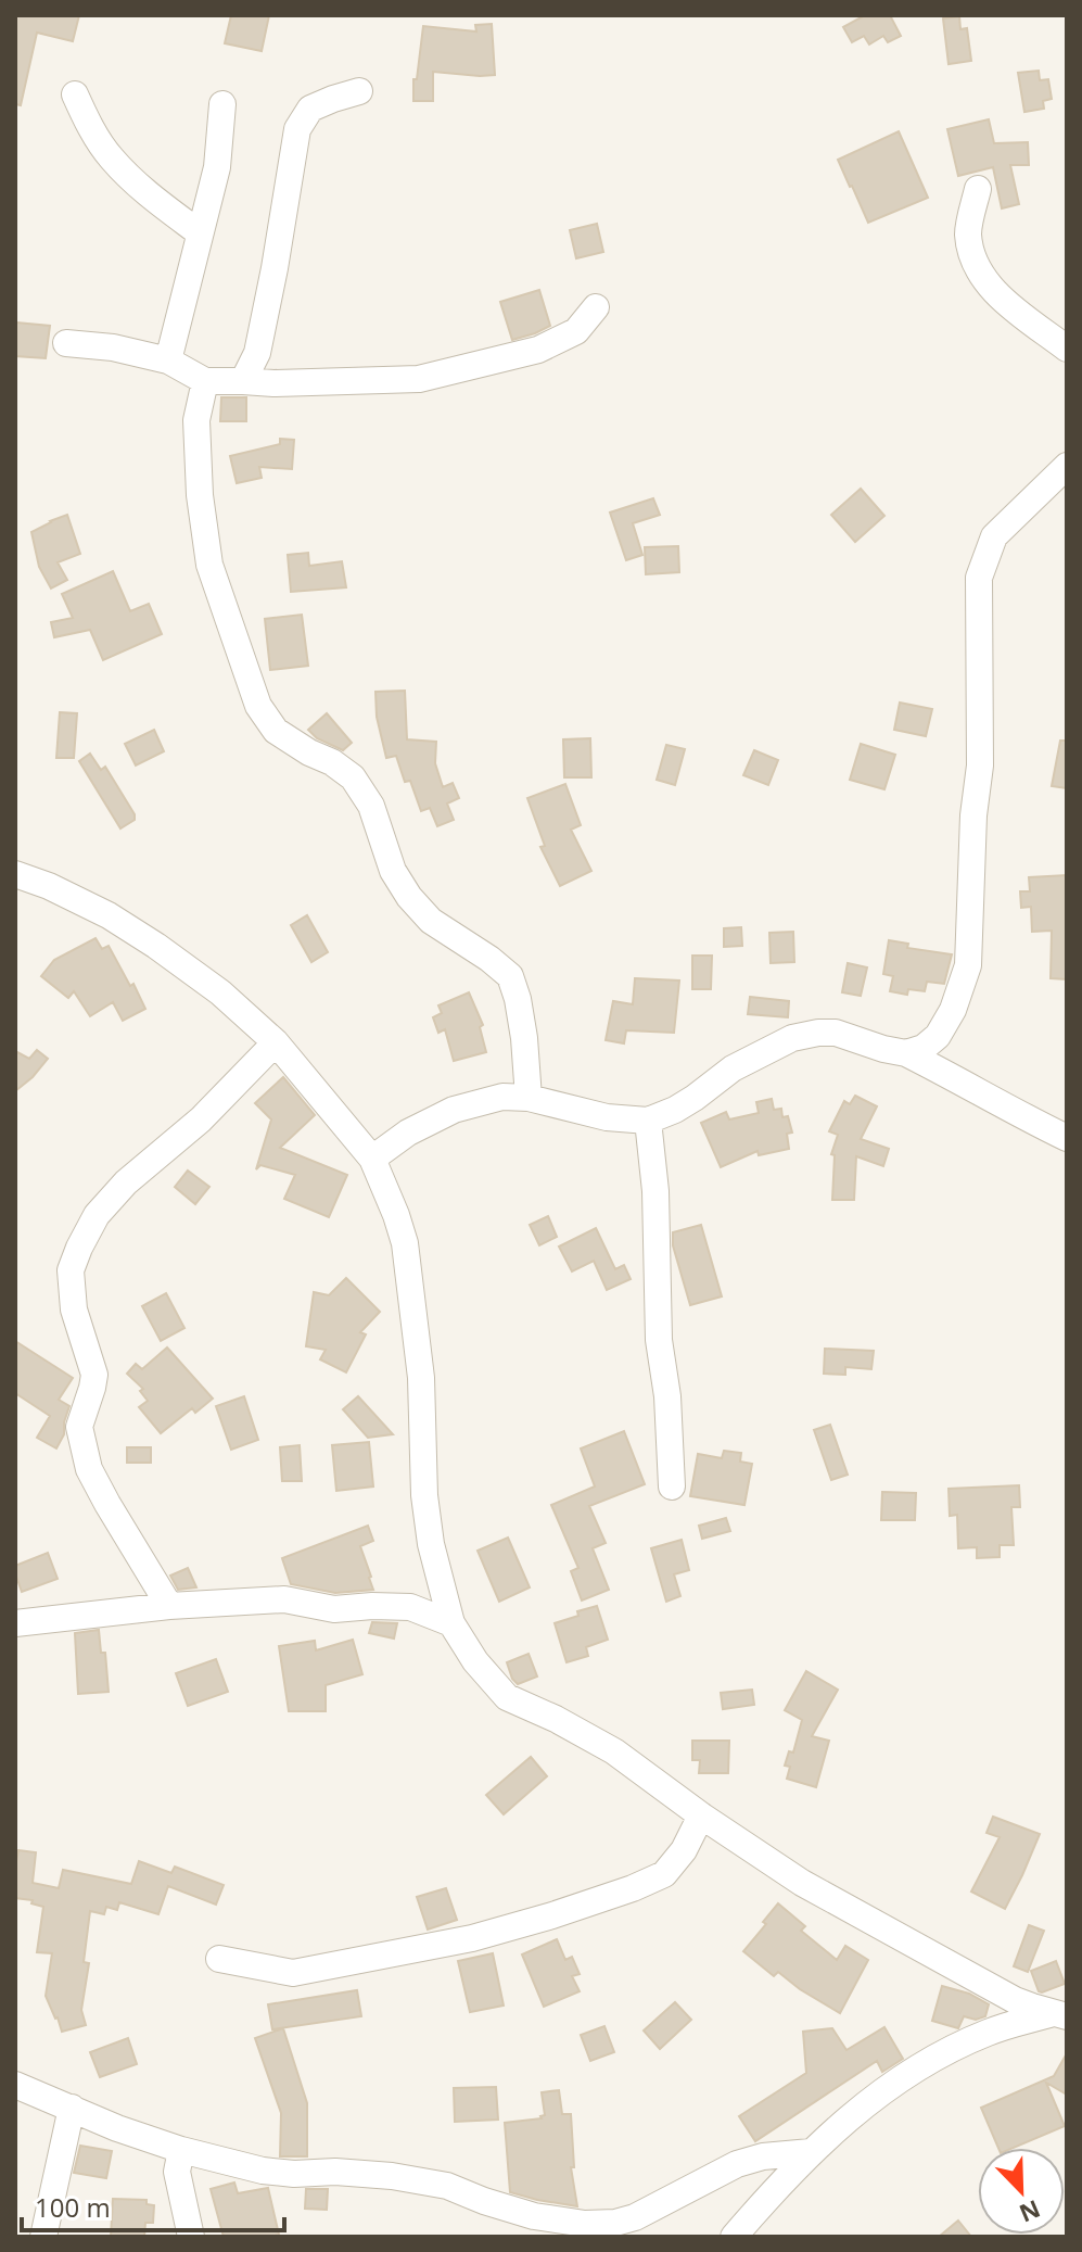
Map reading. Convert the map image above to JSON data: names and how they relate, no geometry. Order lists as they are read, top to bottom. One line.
{"scale_bar":"100 m","north":"bottom right"}
